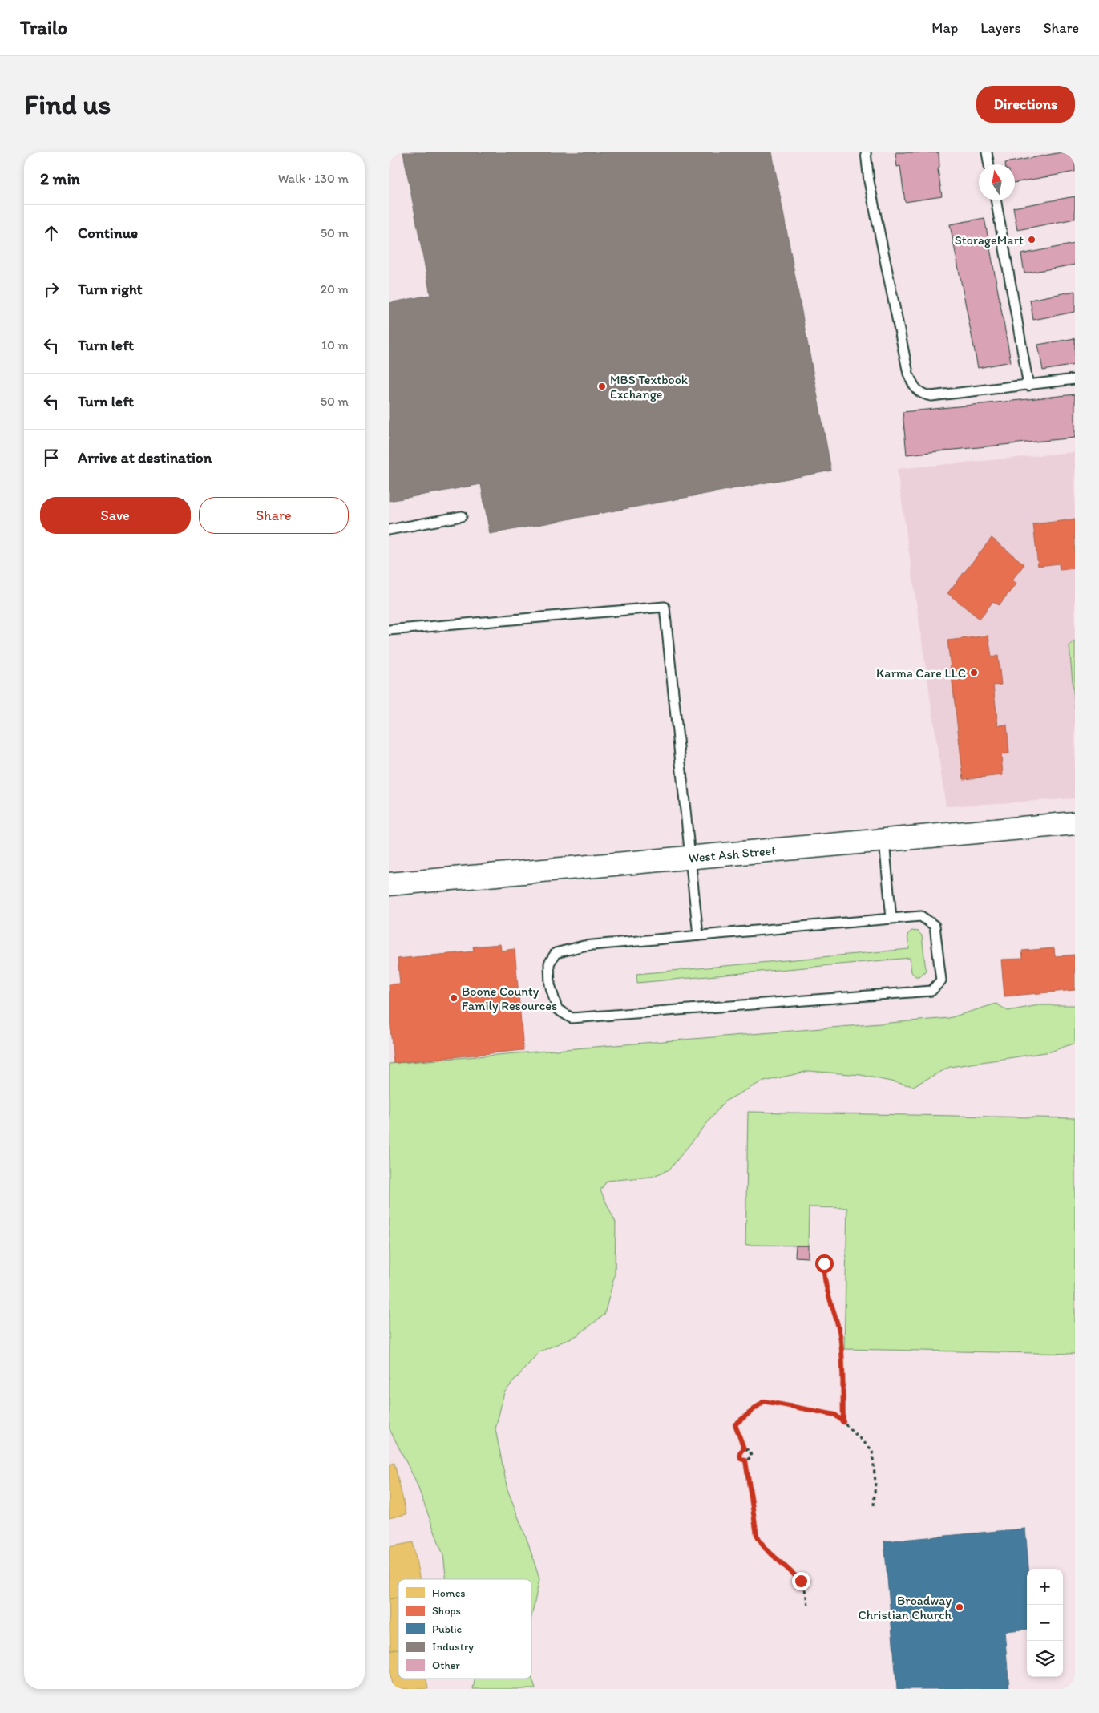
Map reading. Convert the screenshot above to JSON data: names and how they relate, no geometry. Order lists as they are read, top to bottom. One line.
{"streets":{"street":["West Ash Street"]},"places":["StorageMart","MBS Textbook Exchange","Karma Care LLC","Boone County Family Resources","Broadway Christian Church"],"legend":["Homes","Shops","Public","Industry","Other"],"north":"top","page":{"header":"Trailo","nav":["Map","Layers","Share"],"buttons":["Directions",["Save","Share"]],"title":"Find us","heading":["2 min","Walk · 130 m"],"list":[["Continue","50 m"],["Turn right","20 m"],["Turn left","10 m"],["Turn left","50 m"],"Arrive at destination"],"map_buttons":["+","−"]}}
